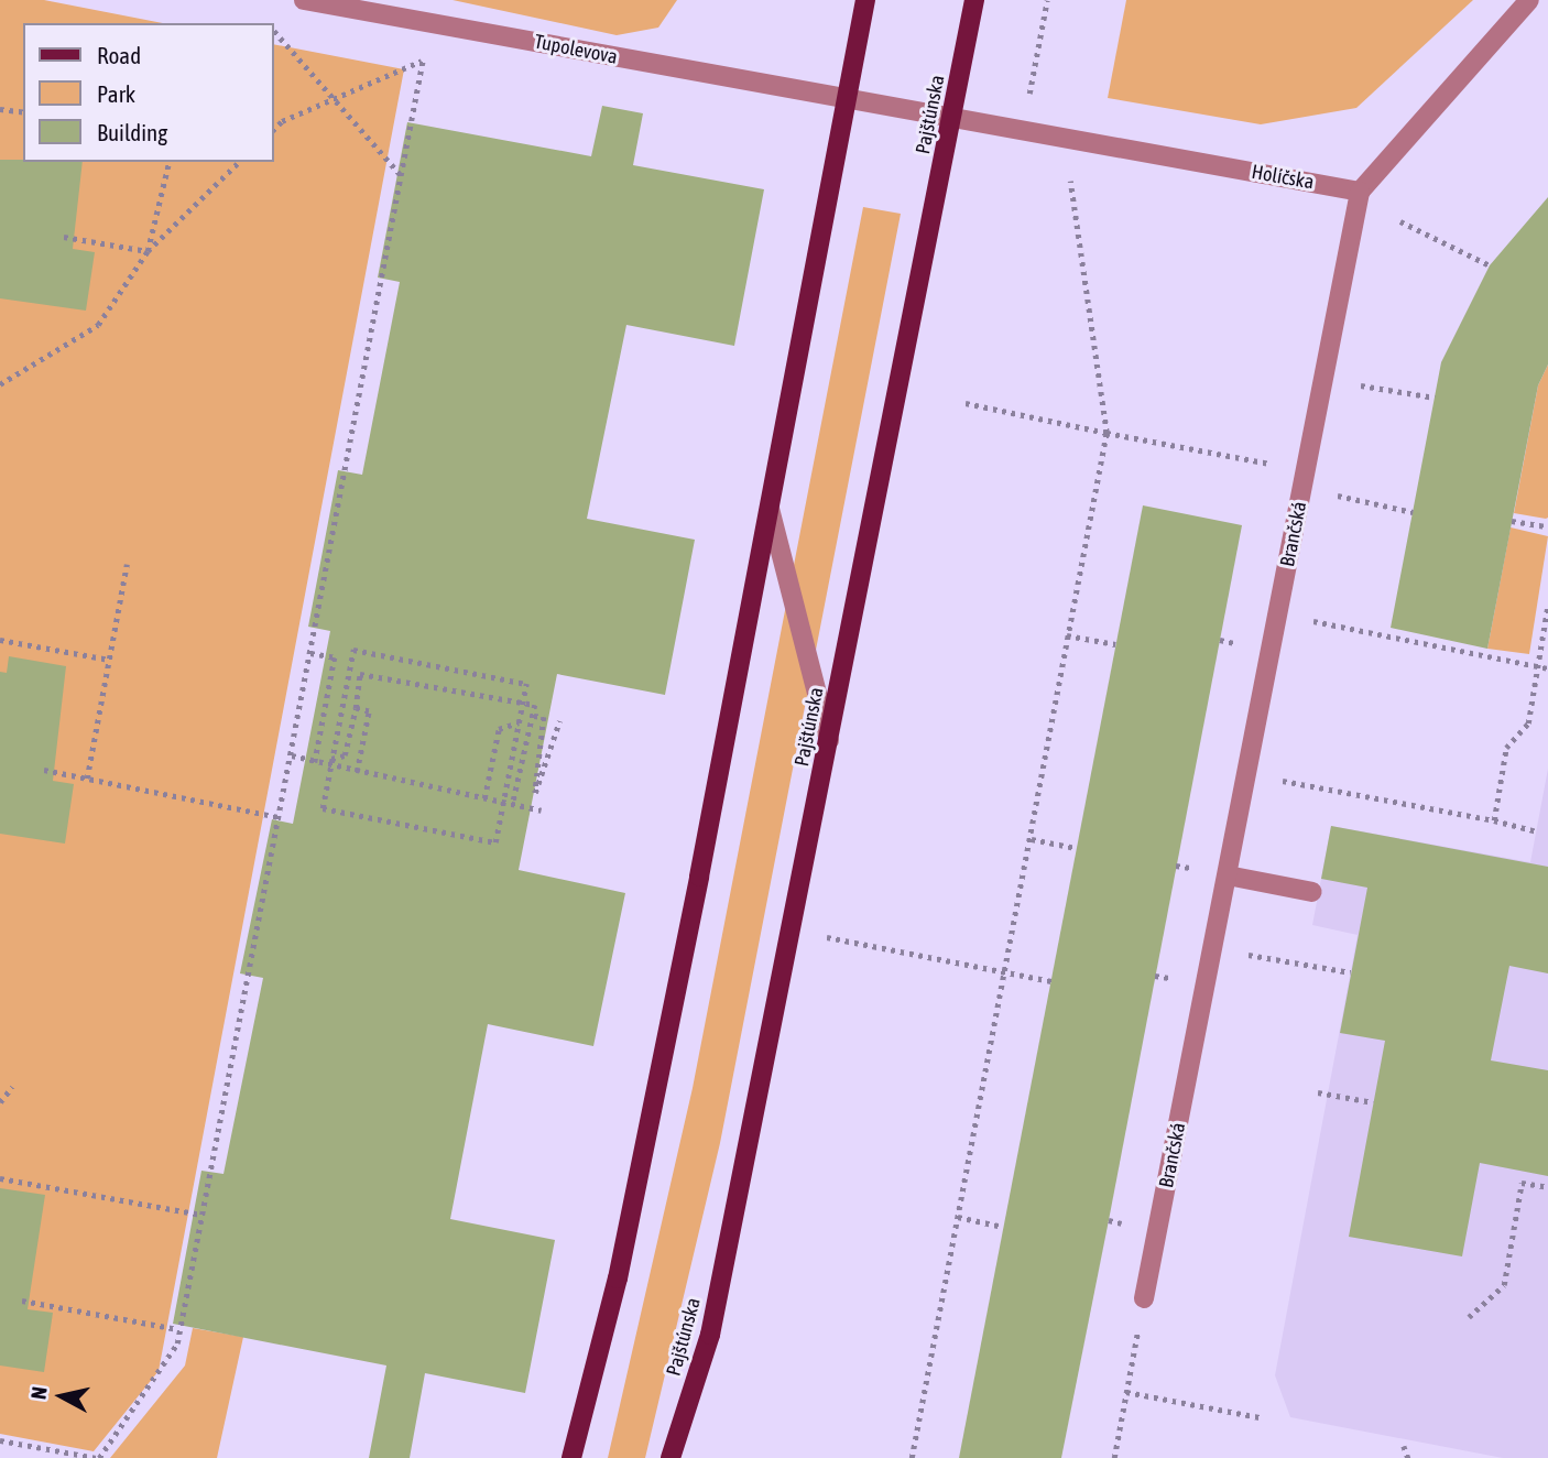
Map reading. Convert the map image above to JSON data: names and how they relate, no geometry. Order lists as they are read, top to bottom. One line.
{"streets":{"main road":["Pajštúnska"],"street":["Tupolevova","Holíčska","Brančská"]},"crossings":[["Tupolevova","Pajštúnska"],["Tupolevova","Holíčska"],["Pajštúnska","Holíčska"],["Holíčska","Brančská"]],"legend":["Road","Park","Building"],"north":"left"}
